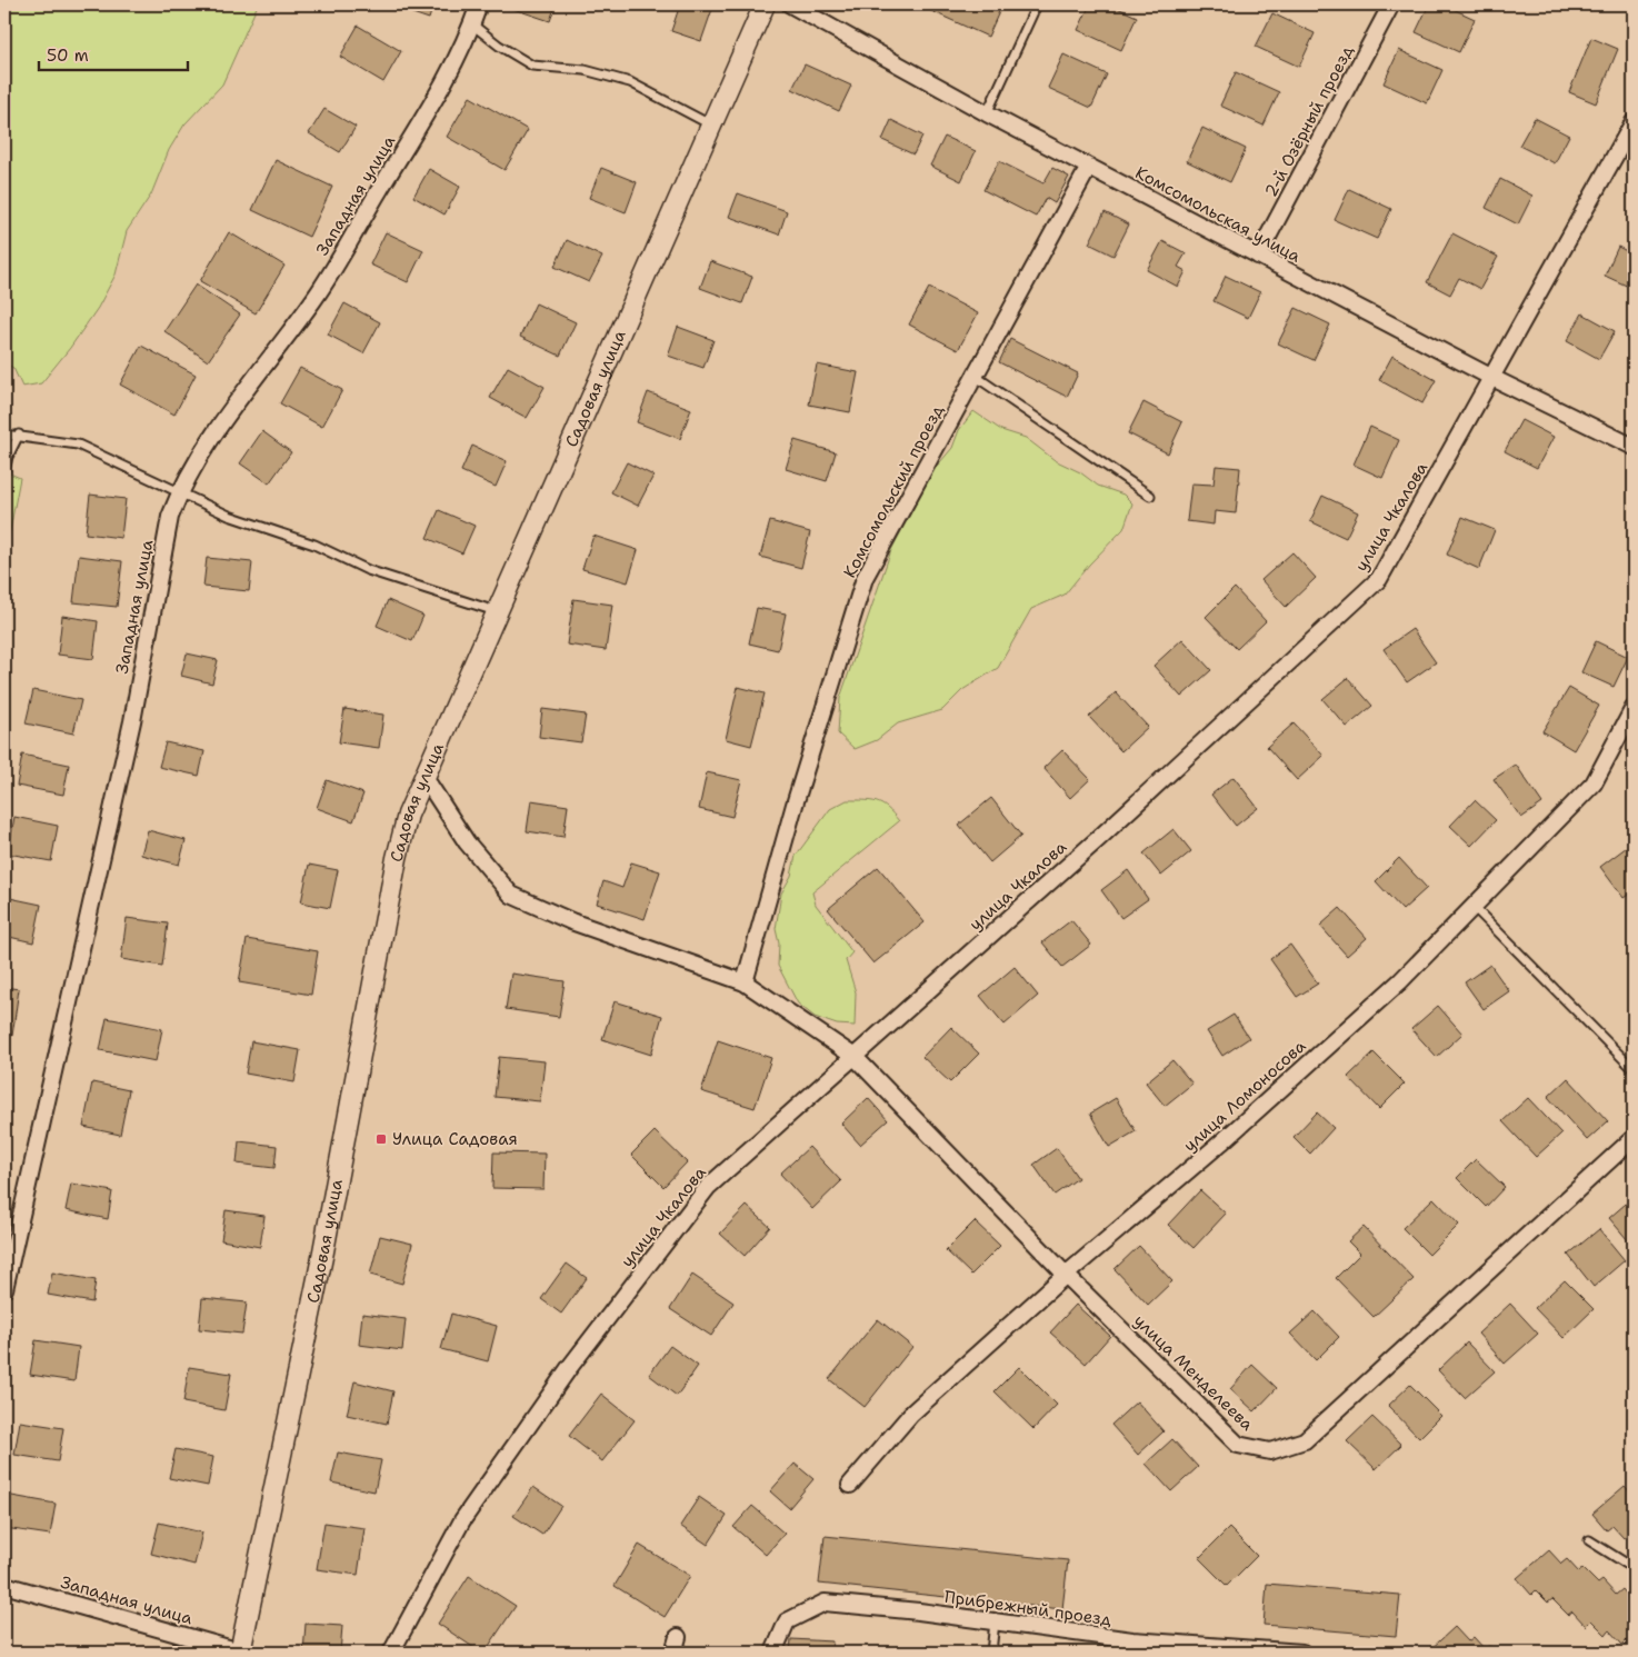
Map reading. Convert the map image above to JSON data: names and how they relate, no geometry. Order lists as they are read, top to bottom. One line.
{"streets":{"street":["2-й Озёрный проезд","Западная улица","Комсомольская улица","Садовая улица","Комсомольский проезд","улица Чкалова","улица Ломоносова","улица Менделеева","Прибрежный проезд"]},"crossings":[["2-й Озёрный проезд","Комсомольская улица"],["Западная улица","Садовая улица"],["Комсомольская улица","Комсомольский проезд"],["Комсомольская улица","улица Чкалова"],["Садовая улица","улица Менделеева"],["Комсомольский проезд","улица Менделеева"],["улица Чкалова","улица Менделеева"],["улица Ломоносова","улица Менделеева"]],"places":{"transit":["Улица Садовая"]},"scale_bar":"50 m"}
